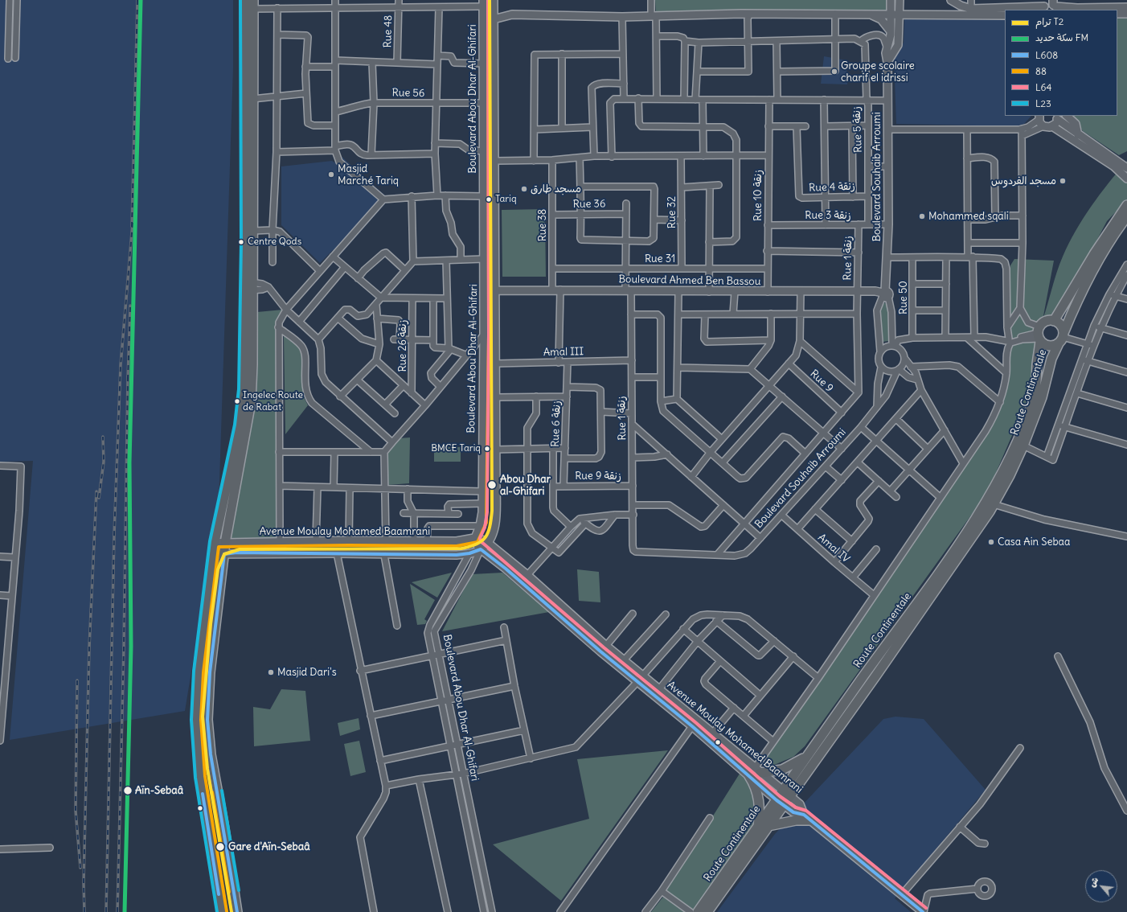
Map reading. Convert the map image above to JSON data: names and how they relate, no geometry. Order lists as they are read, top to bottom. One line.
{"streets":{"main road":["Route Continentale"],"street":["Rue 48","Rue 56","Boulevard Abou Dhar Al-Ghifari","Rue 5 زنقة","Boulevard Souhaib Arroumi","Rue 4 زنقة","Rue 10 زنقة","Rue 36","Rue 32","Rue 3 زنقة","Rue 38","Rue 1 زنقة","Rue 31","Boulevard Ahmed Ben Bassou","Rue 50","Rue 26 زنقة","Amal III","Rue 9","Rue 6 زنقة","Rue 9 زنقة","Avenue Moulay Mohamed Baamrani","Amal IV"]},"crossings":[["Rue 56","Boulevard Abou Dhar Al-Ghifari"],["Boulevard Abou Dhar Al-Ghifari","Boulevard Ahmed Ben Bassou"],["Boulevard Abou Dhar Al-Ghifari","Amal III"],["Boulevard Abou Dhar Al-Ghifari","Avenue Moulay Mohamed Baamrani"],["Rue 5 زنقة","Rue 4 زنقة"],["Rue 5 زنقة","Rue 3 زنقة"],["Boulevard Souhaib Arroumi","Rue 3 زنقة"],["Boulevard Souhaib Arroumi","Rue 1 زنقة"],["Boulevard Souhaib Arroumi","Boulevard Ahmed Ben Bassou"],["Boulevard Souhaib Arroumi","Amal IV"],["Rue 10 زنقة","Rue 3 زنقة"],["Rue 10 زنقة","Rue 31"],["Rue 10 زنقة","Boulevard Ahmed Ben Bassou"],["Rue 36","Rue 38"],["Rue 36","Rue 1 زنقة"],["Rue 32","Rue 31"],["Rue 3 زنقة","Rue 1 زنقة"],["Rue 38","Rue 31"],["Rue 38","Boulevard Ahmed Ben Bassou"],["Rue 1 زنقة","Rue 31"],["Rue 1 زنقة","Boulevard Ahmed Ben Bassou"],["Rue 1 زنقة","Amal III"],["Rue 1 زنقة","Rue 9 زنقة"],["Amal III","Rue 6 زنقة"],["Route Continentale","Avenue Moulay Mohamed Baamrani"],["Rue 6 زنقة","Rue 9 زنقة"]],"places":["Groupe scolaire charif el idrissi","Masjid Marché Tariq","مسجد الفردوس","مسجد طارق","Tariq","Mohammed sqali","Centre Qods","Ingelec Route de Rabat","BMCE Tariq","Abou Dhar al-Ghifari","Casa Ain Sebaa","Masjid Dari's","Aïn-Sebaâ","Gare d'Aïn-Sebaâ"],"lines":["tram line T2","rail line FM","transit line 88","transit line L64","transit line L23","transit line L608"],"legend":["ترام T2","سكة حديد FM","L608","88","L64","L23"],"north":"top left"}
